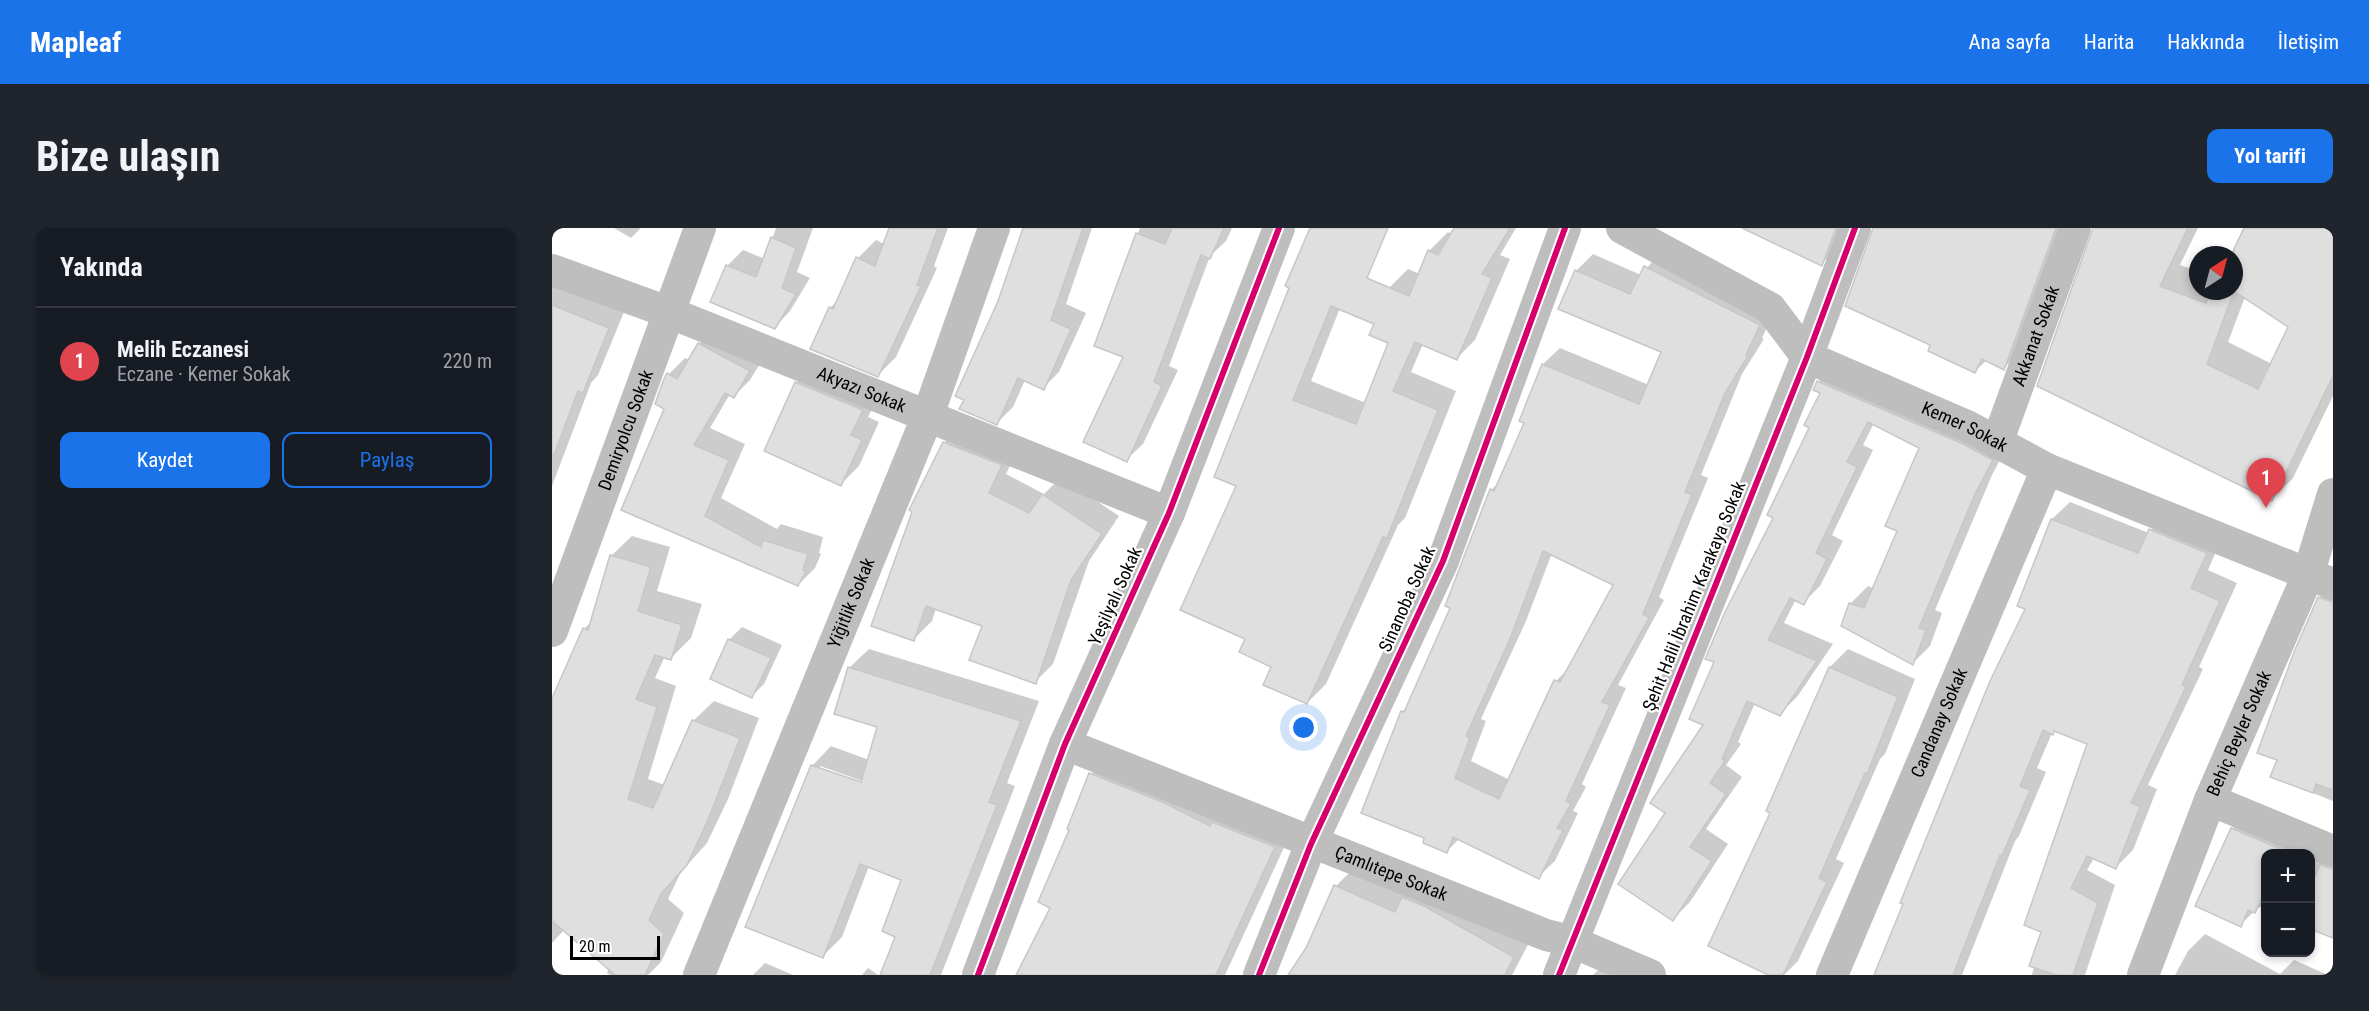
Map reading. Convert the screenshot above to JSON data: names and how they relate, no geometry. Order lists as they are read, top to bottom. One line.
{"streets":{"street":["Akkanat Sokak","Akyazı Sokak","Kemer Sokak","Demiryolcu Sokak","Yeşilyalı Sokak","Şehit Halil İbrahim Karakaya Sokak","Sinanoba Sokak","Yiğitlik Sokak","Candanay Sokak","Behiç Beyler Sokak","Çamlıtepe Sokak"]},"crossings":[["Akkanat Sokak","Kemer Sokak"],["Akyazı Sokak","Demiryolcu Sokak"],["Akyazı Sokak","Yeşilyalı Sokak"],["Akyazı Sokak","Yiğitlik Sokak"],["Kemer Sokak","Şehit Halil İbrahim Karakaya Sokak"],["Kemer Sokak","Candanay Sokak"],["Kemer Sokak","Behiç Beyler Sokak"],["Yeşilyalı Sokak","Çamlıtepe Sokak"],["Şehit Halil İbrahim Karakaya Sokak","Çamlıtepe Sokak"],["Sinanoba Sokak","Çamlıtepe Sokak"]],"scale_bar":"20 m","north":"top right","page":{"header":"Mapleaf","nav":["Ana sayfa","Harita","Hakkında","İletişim"],"buttons":["Yol tarifi",["Kaydet","Paylaş"]],"title":"Bize ulaşın","heading":"Yakında","list":[{"mark":"1","name":"Melih Eczanesi","note":"Eczane · Kemer Sokak","value":"220 m"}],"pins":"1","map_buttons":["+","−"],"scale":"20 m"}}
